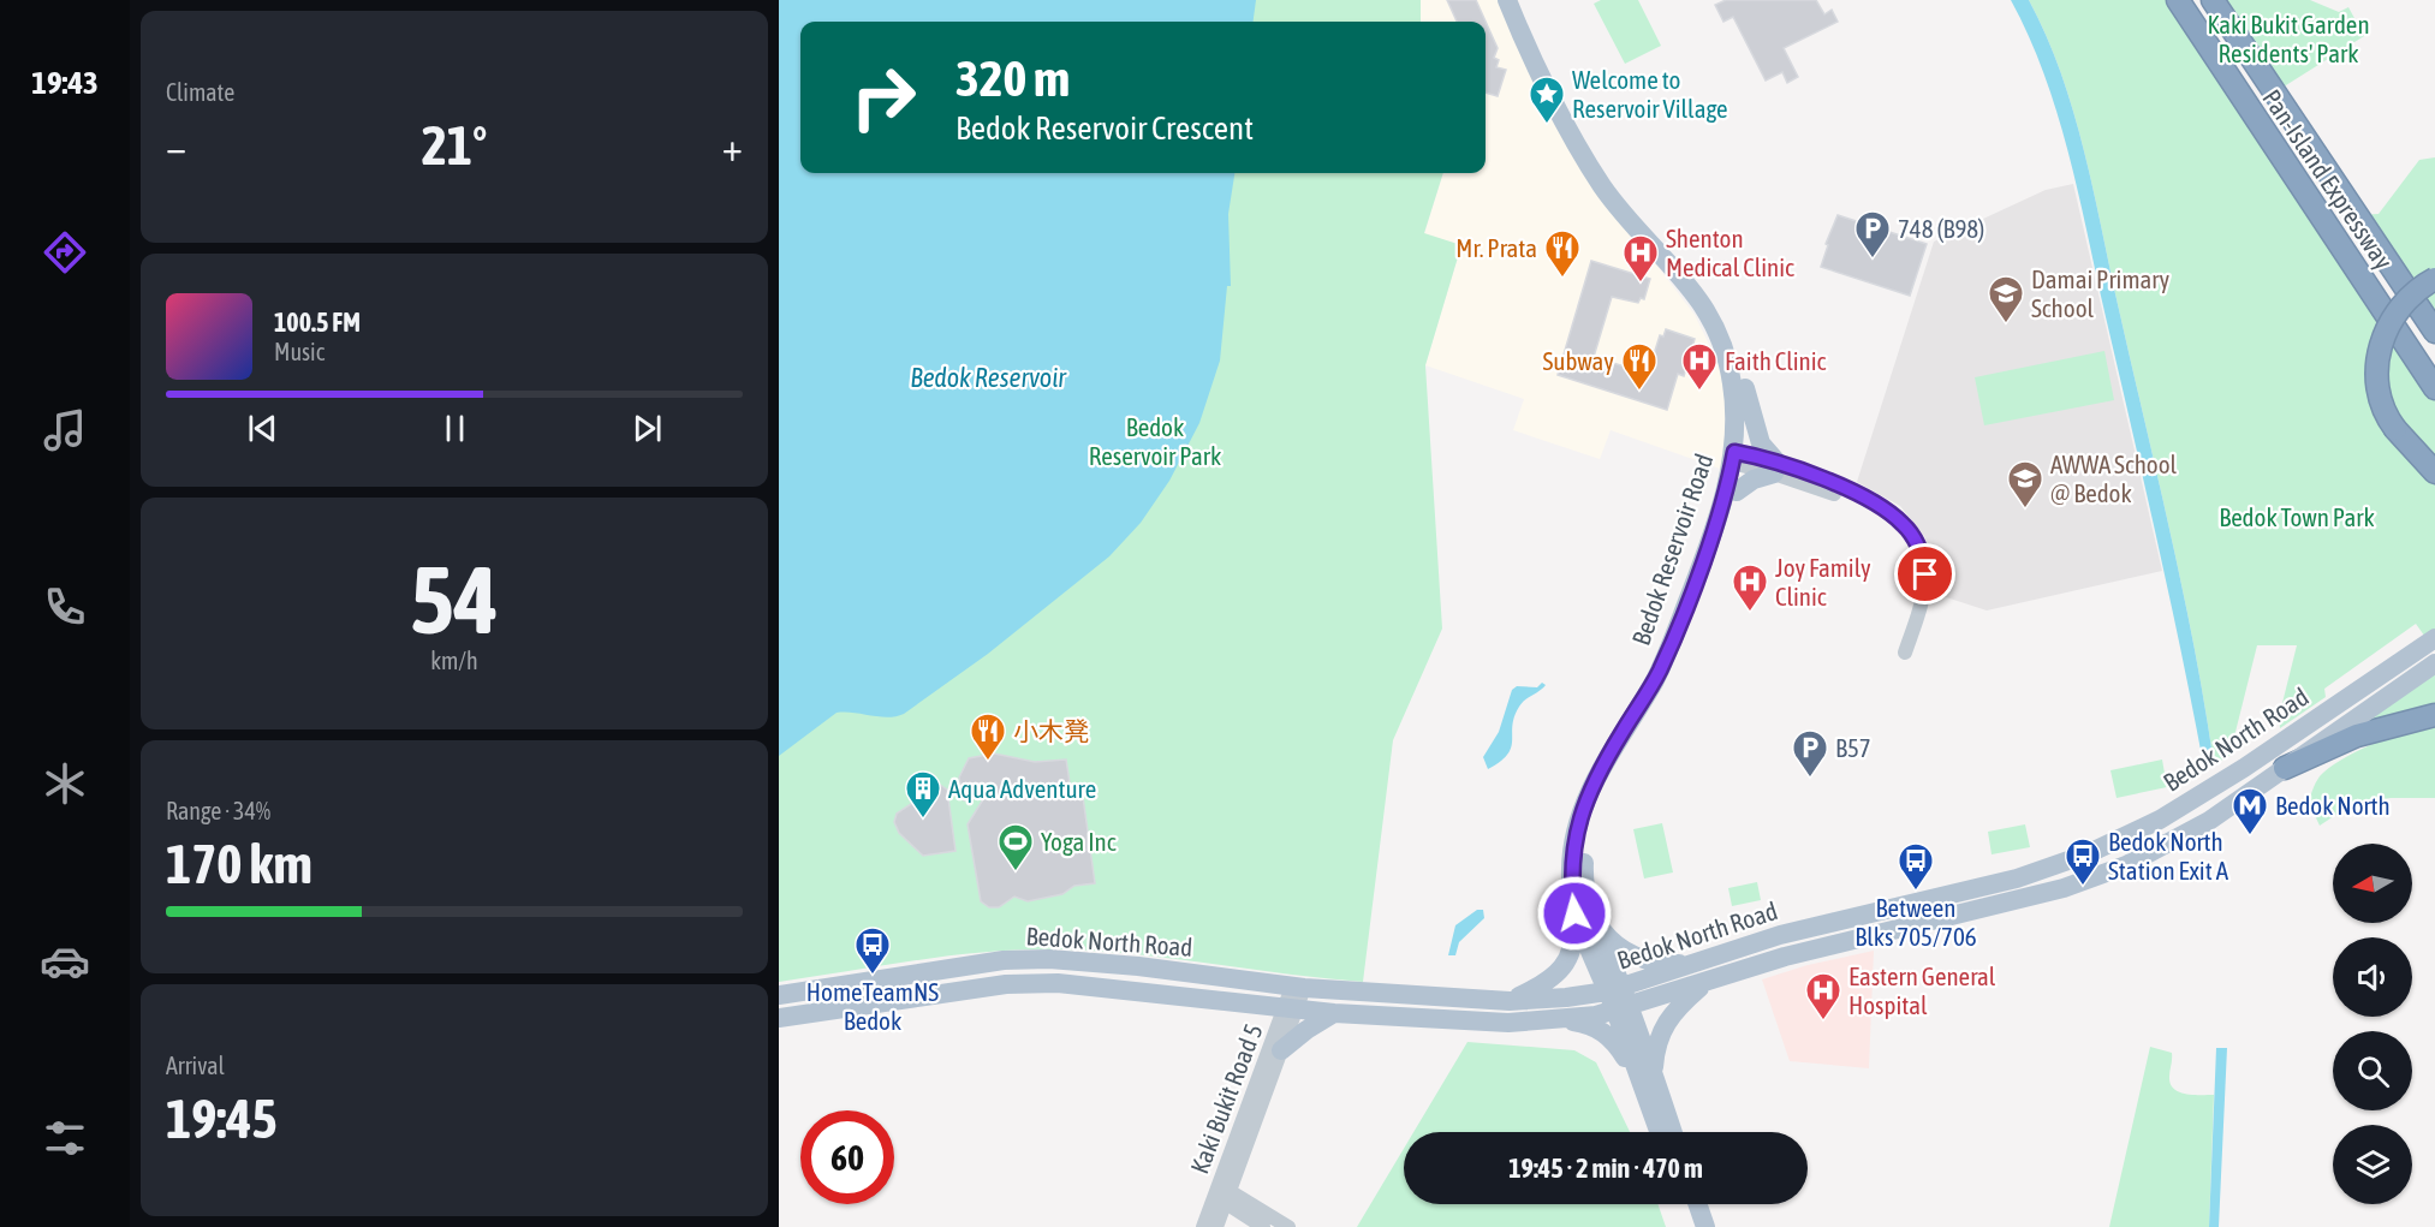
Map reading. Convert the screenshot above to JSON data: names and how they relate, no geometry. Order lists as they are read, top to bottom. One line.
{"streets":{"highway":["Pan-Island Expressway"],"main road":["Bedok Reservoir Road","Bedok North Road"],"street":["Kaki Bukit Road 5"]},"crossings":[["Bedok Reservoir Road","Bedok North Road"],["Bedok North Road","Kaki Bukit Road 5"]],"water":["Bedok Reservoir"],"parks":["Kaki Bukit Garden Residents' Park","Bedok Reservoir Park","Bedok Town Park"],"places":{"place":["Welcome to Reservoir Village"],"parking":["748 (B98)","B57"],"restaurant":["Mr. Prata","Subway","小木凳"],"hospital":["Shenton Medical Clinic","Faith Clinic","Joy Family Clinic","Eastern General Hospital"],"school or university":["Damai Primary School","AWWA School @ Bedok"],"building":["Aqua Adventure"],"metro station":["Bedok North"],"sports":["Yoga Inc"],"bus stop":["Bedok North Station Exit A","Between Blks 705/706","HomeTeamNS Bedok"]},"north":"left","page":{"tabs":"19:43","tile":["Climate",["54","km/h"],["Range · 34%","170 km"],["Arrival","19:45"]],"turn":["320 m","Bedok Reservoir Crescent"],"heat":["−","21°","+"],"song":["100.5 FM","Music"],"limit":"60","trip":"19:45 · 2 min · 470 m"}}
